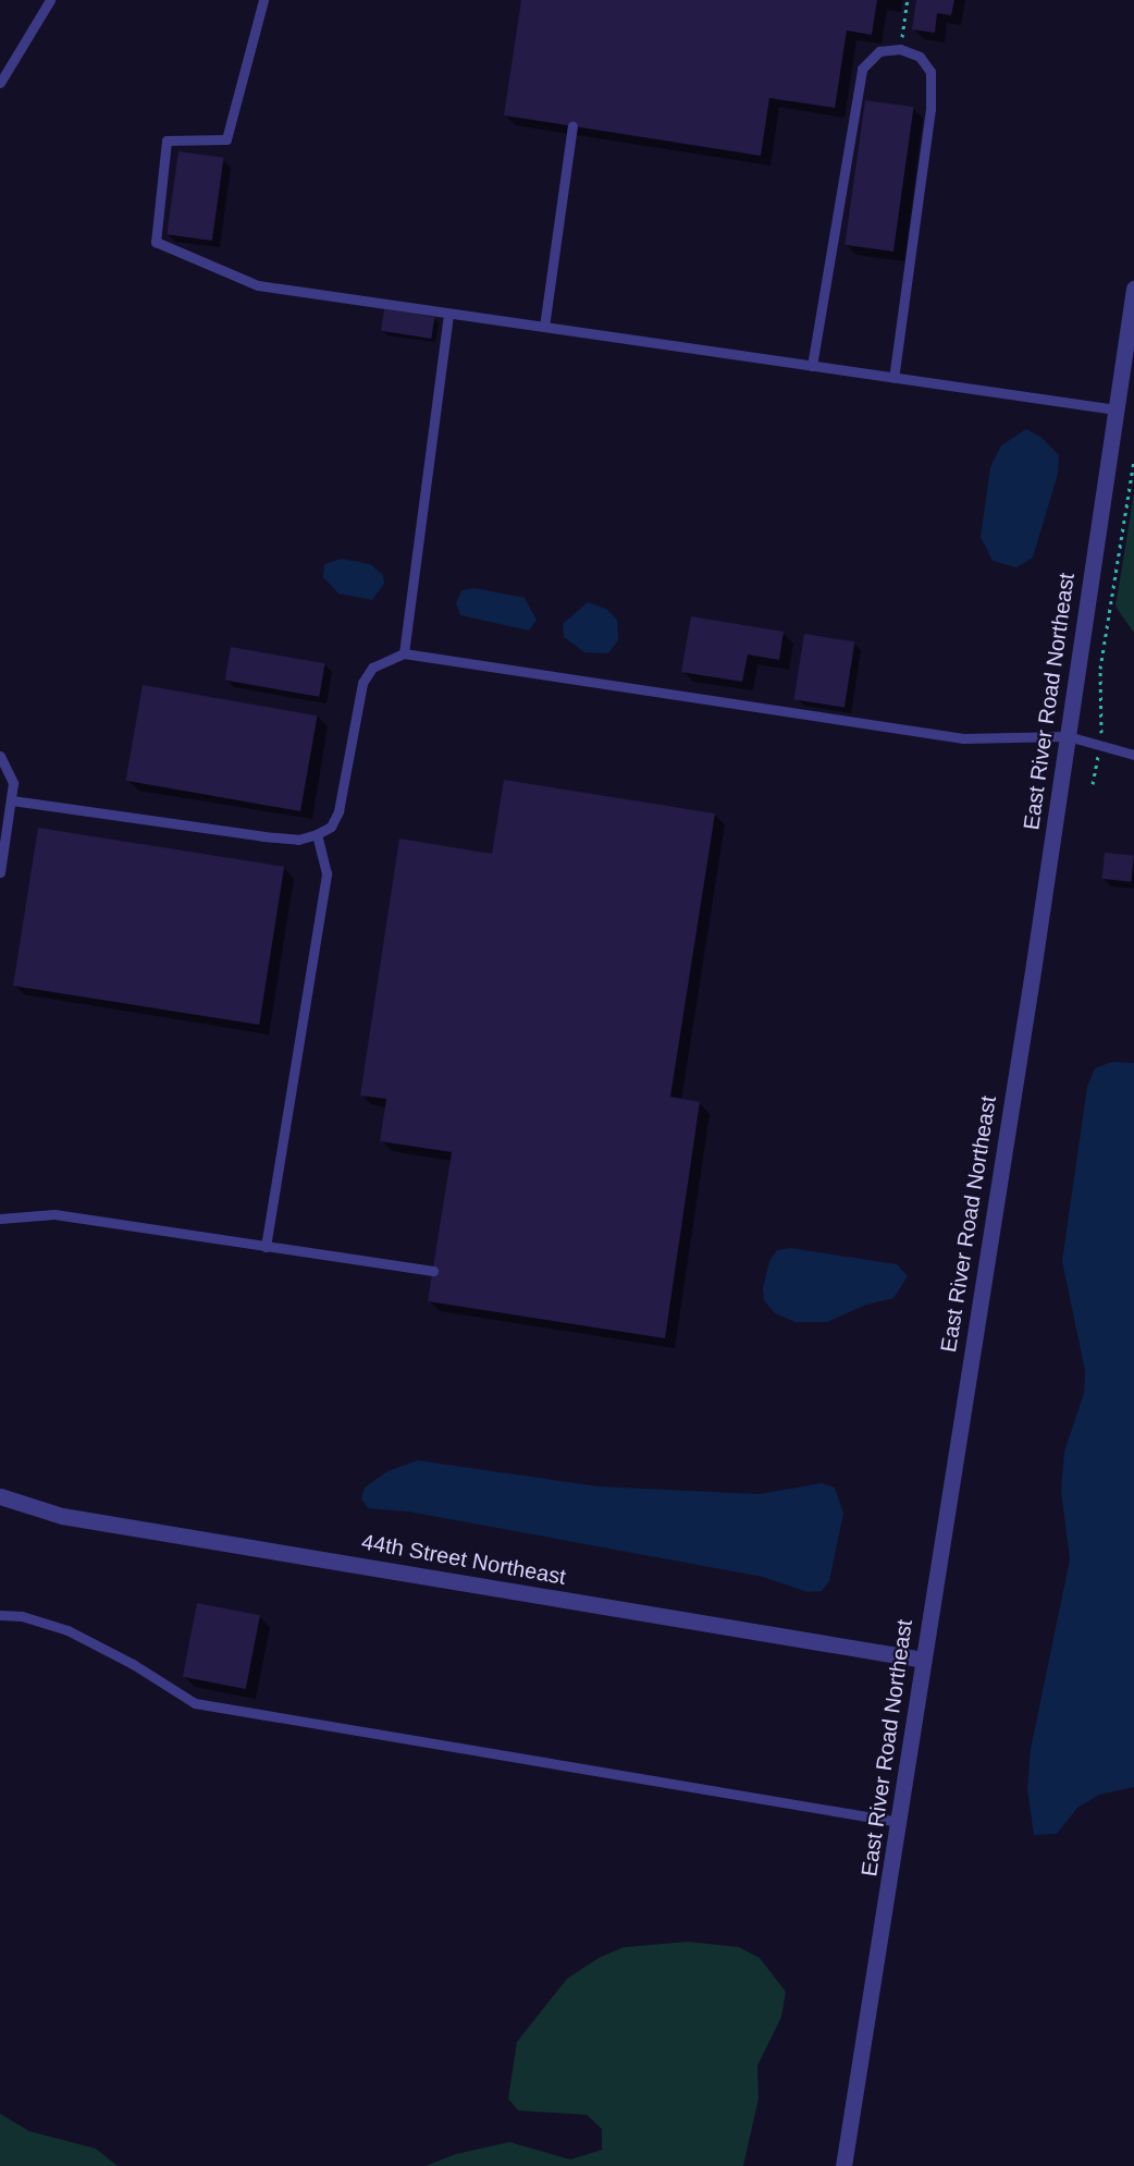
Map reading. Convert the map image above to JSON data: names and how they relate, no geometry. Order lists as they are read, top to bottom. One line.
{"streets":{"street":["East River Road Northeast","44th Street Northeast"]},"crossings":[["East River Road Northeast","44th Street Northeast"]]}
